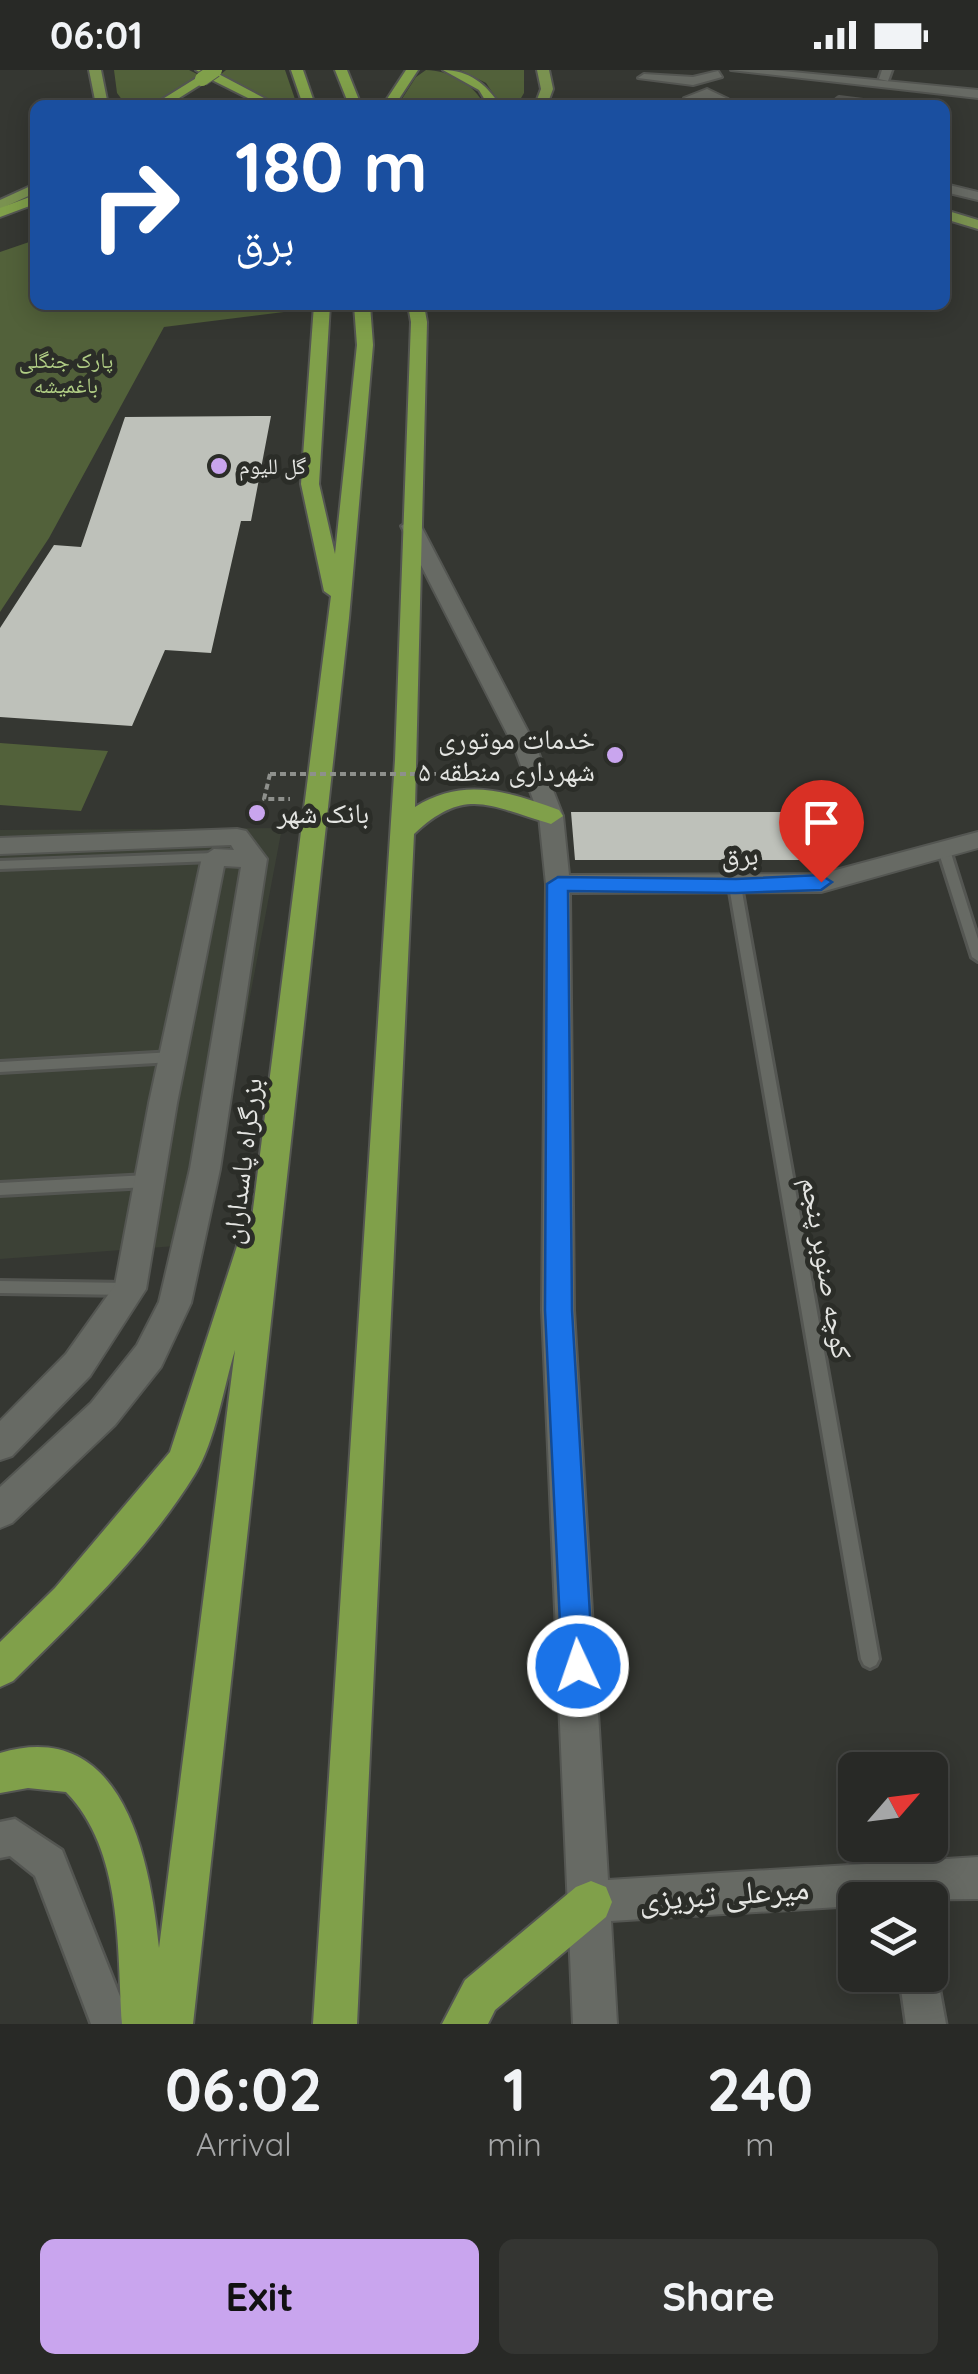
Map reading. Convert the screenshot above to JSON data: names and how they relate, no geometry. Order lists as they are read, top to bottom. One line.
{"streets":{"highway":["بزرگراه پاسداران"],"street":["برق","میرعلی تبریزی"],"lane":["کوچه صنوبر پنجم"]},"crossings":[["برق","کوچه صنوبر پنجم"]],"parks":["پارک جنگلی باغمیشه"],"places":["گل للیوم","خدمات موتوری شهرداری منطقه ۵","بانک شهر"],"north":"top right","page":{"status":"06:01","turn":["180 m","برق"],"eta":["06:02","Arrival","1","min","240","m"],"buttons":["Exit","Share"]}}
